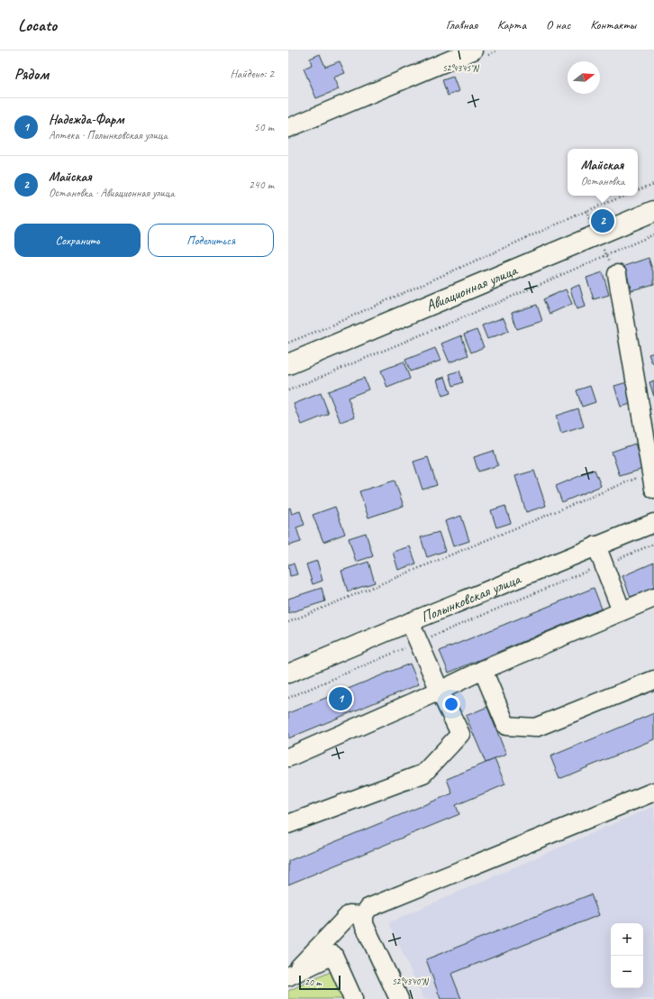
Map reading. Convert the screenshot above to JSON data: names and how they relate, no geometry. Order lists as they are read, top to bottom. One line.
{"streets":{"main road":["Авиационная улица"],"street":["Полынковская улица"]},"scale_bar":"20 m","north":"right","page":{"header":"Locato","nav":["Главная","Карта","О нас","Контакты"],"heading":["Рядом","Найдено: 2"],"list":[{"mark":"1","name":"Надежда-Фарм","note":"Аптека · Полынковская улица","value":"50 m"},{"mark":"2","name":"Майская","note":"Остановка · Авиационная улица","value":"240 m"}],"popup":["Майская","Остановка"],"pins":["2","1"],"buttons":["Сохранить","Поделиться"],"map_buttons":["+","−"],"scale":"20 m"},"coordinates":["52°43'45\"N","52°43'40\"N"]}
